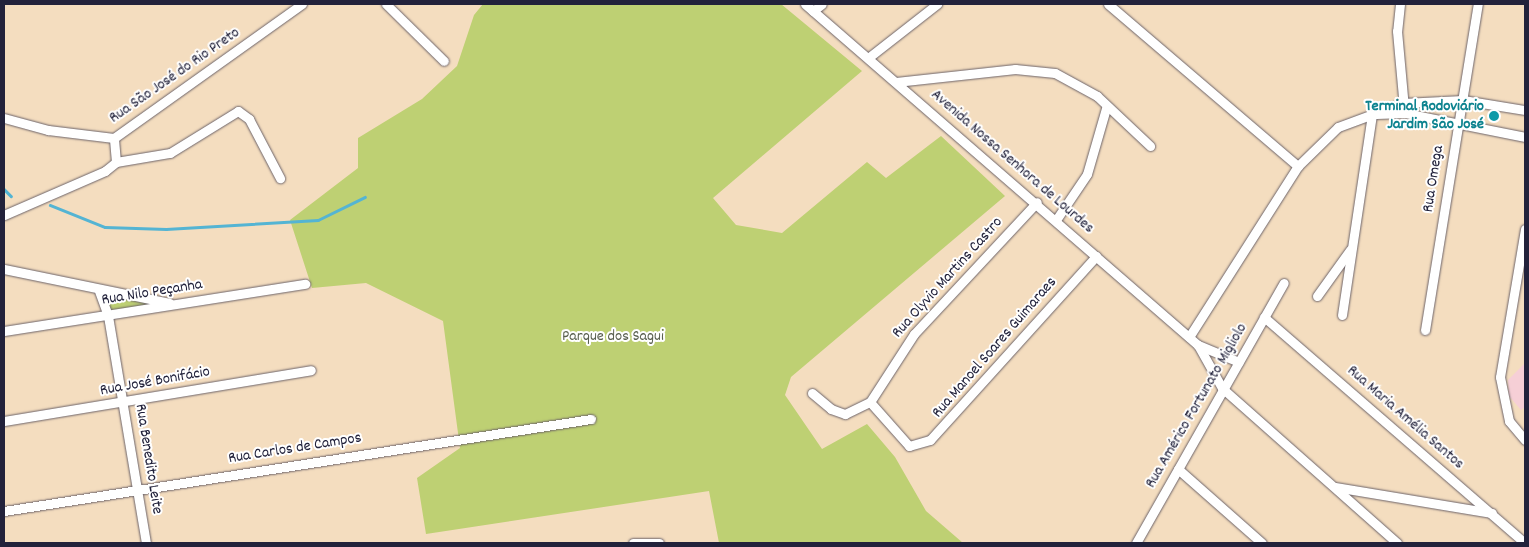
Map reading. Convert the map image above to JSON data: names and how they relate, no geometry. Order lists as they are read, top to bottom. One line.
{"streets":{"street":["Rua São José do Rio Preto","Avenida Nossa Senhora de Lourdes","Rua Omega","Rua Olyvio Martins Castro","Rua Nilo Peçanha","Rua Manoel Soares Guimaraes","Rua José Bonifácio","Rua Américo Fortunato Migliolo","Rua Maria Amélia Santos","Rua Carlos de Campos","Rua Benedito Leite"]},"crossings":[["Avenida Nossa Senhora de Lourdes","Rua Olyvio Martins Castro"],["Avenida Nossa Senhora de Lourdes","Rua Manoel Soares Guimaraes"],["Rua Olyvio Martins Castro","Rua Manoel Soares Guimaraes"],["Rua Nilo Peçanha","Rua Benedito Leite"],["Rua José Bonifácio","Rua Benedito Leite"],["Rua Américo Fortunato Migliolo","Rua Maria Amélia Santos"],["Rua Carlos de Campos","Rua Benedito Leite"]],"parks":["Parque dos Sagui"],"places":["Terminal Rodoviário Jardim São José"]}
